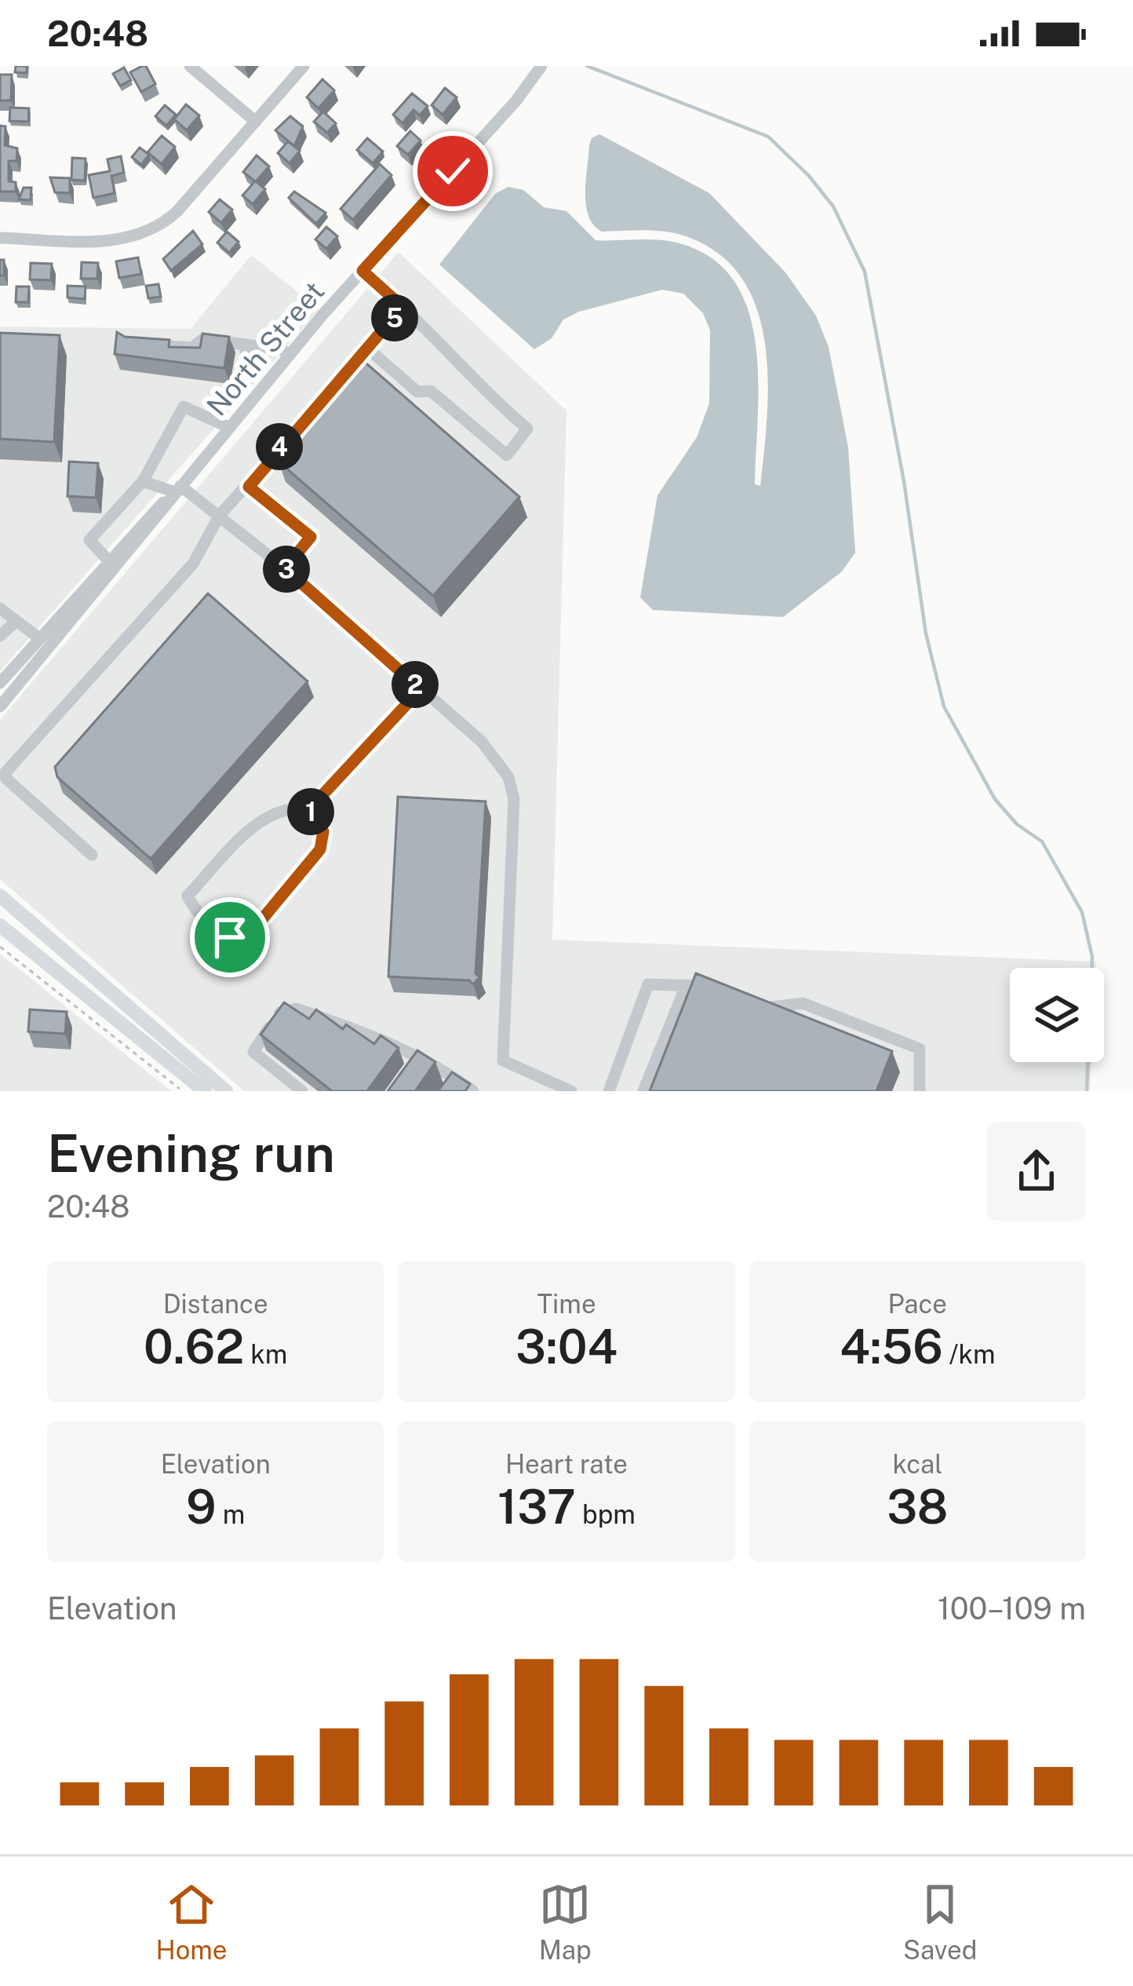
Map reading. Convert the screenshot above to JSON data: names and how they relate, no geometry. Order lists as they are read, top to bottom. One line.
{"streets":{"street":["North Street"]},"page":{"status":"20:48","pins":["5","4","3","2","1"],"heading":["Evening run","20:48"],"stats":[["Distance","0.62 km"],["Time","3:04"],["Pace","4:56 /km"],["Elevation","9 m"],["Heart rate","137 bpm"],["kcal","38"]],"chart":["Elevation","100–109 m"],"tabs":["Home","Map","Saved"]}}
